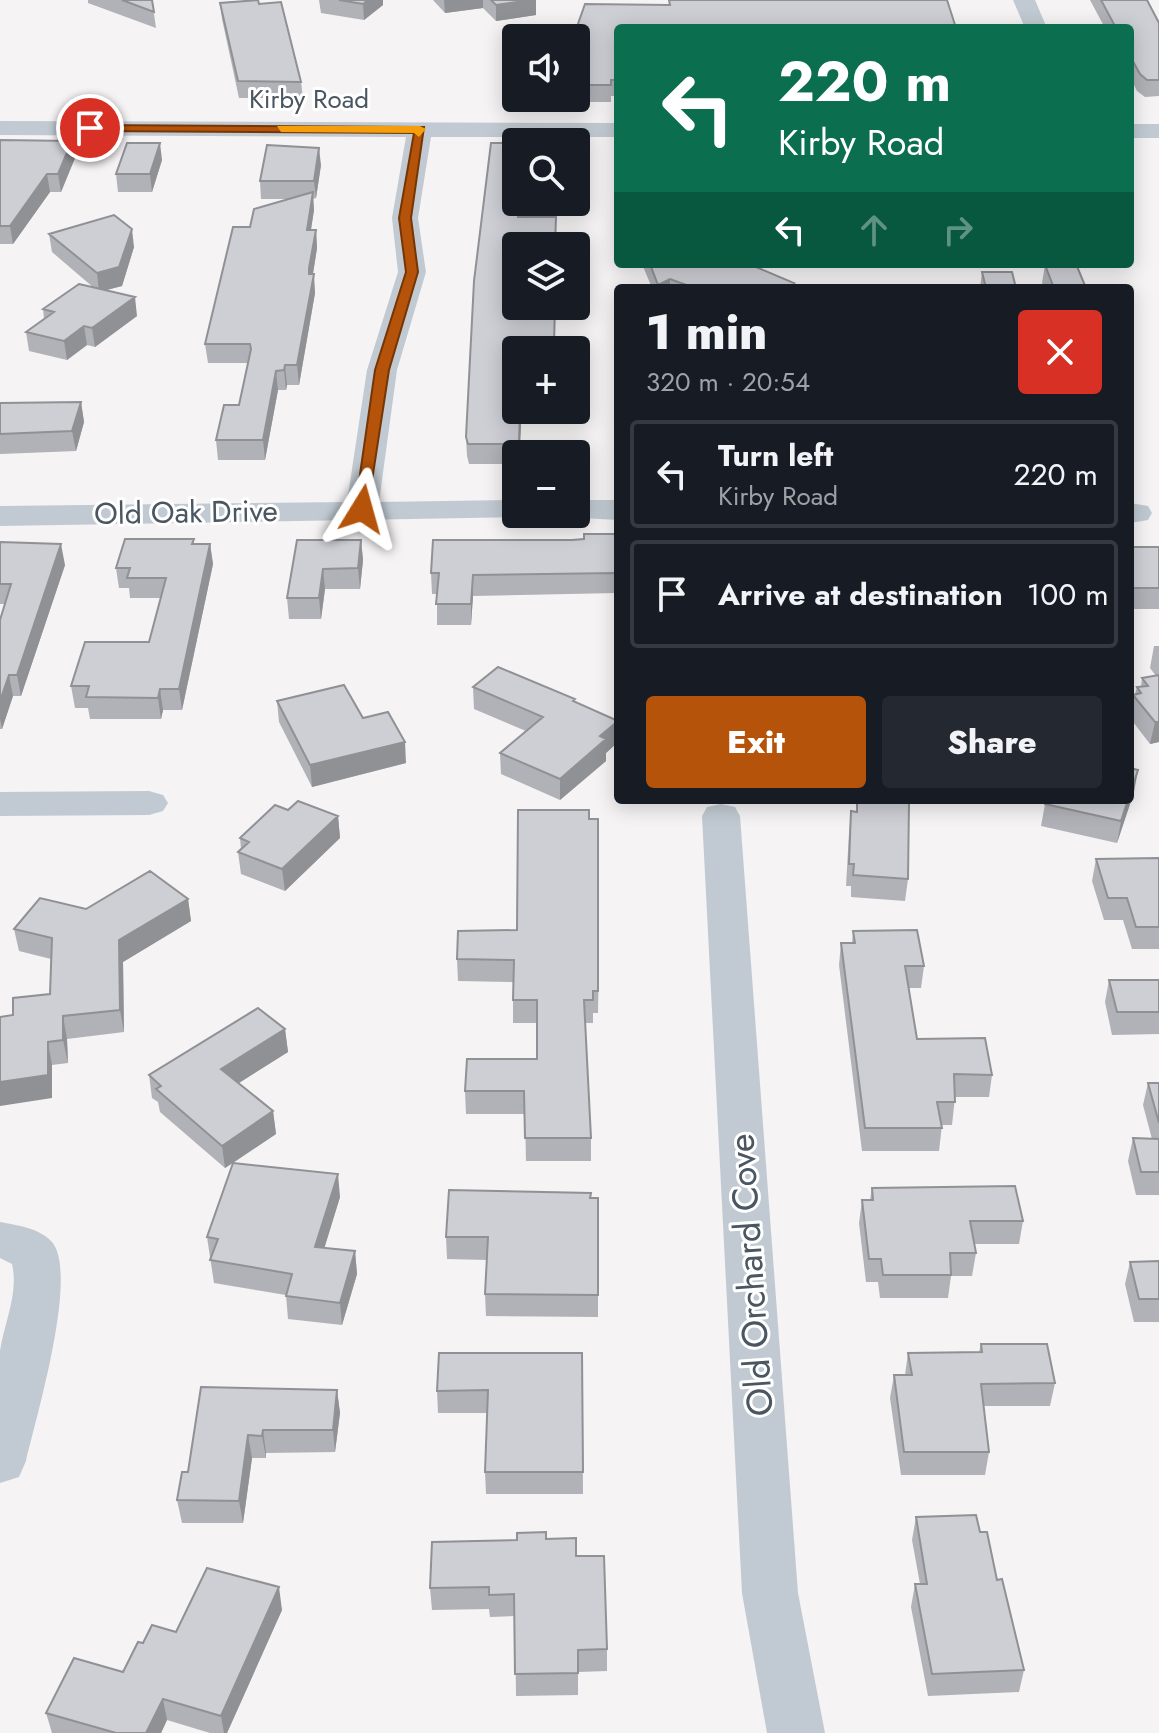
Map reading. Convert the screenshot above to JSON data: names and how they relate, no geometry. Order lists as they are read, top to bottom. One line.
{"streets":{"street":["Kirby Road","Old Oak Drive","Old Orchard Cove"]},"page":{"map_buttons":["+","−"],"turn":["220 m","Kirby Road"],"heading":["1 min","320 m · 20:54"],"list":[{"name":"Turn left","note":"Kirby Road","value":"220 m"},{"name":"Arrive at destination","value":"100 m"}],"buttons":["Exit","Share"]}}
